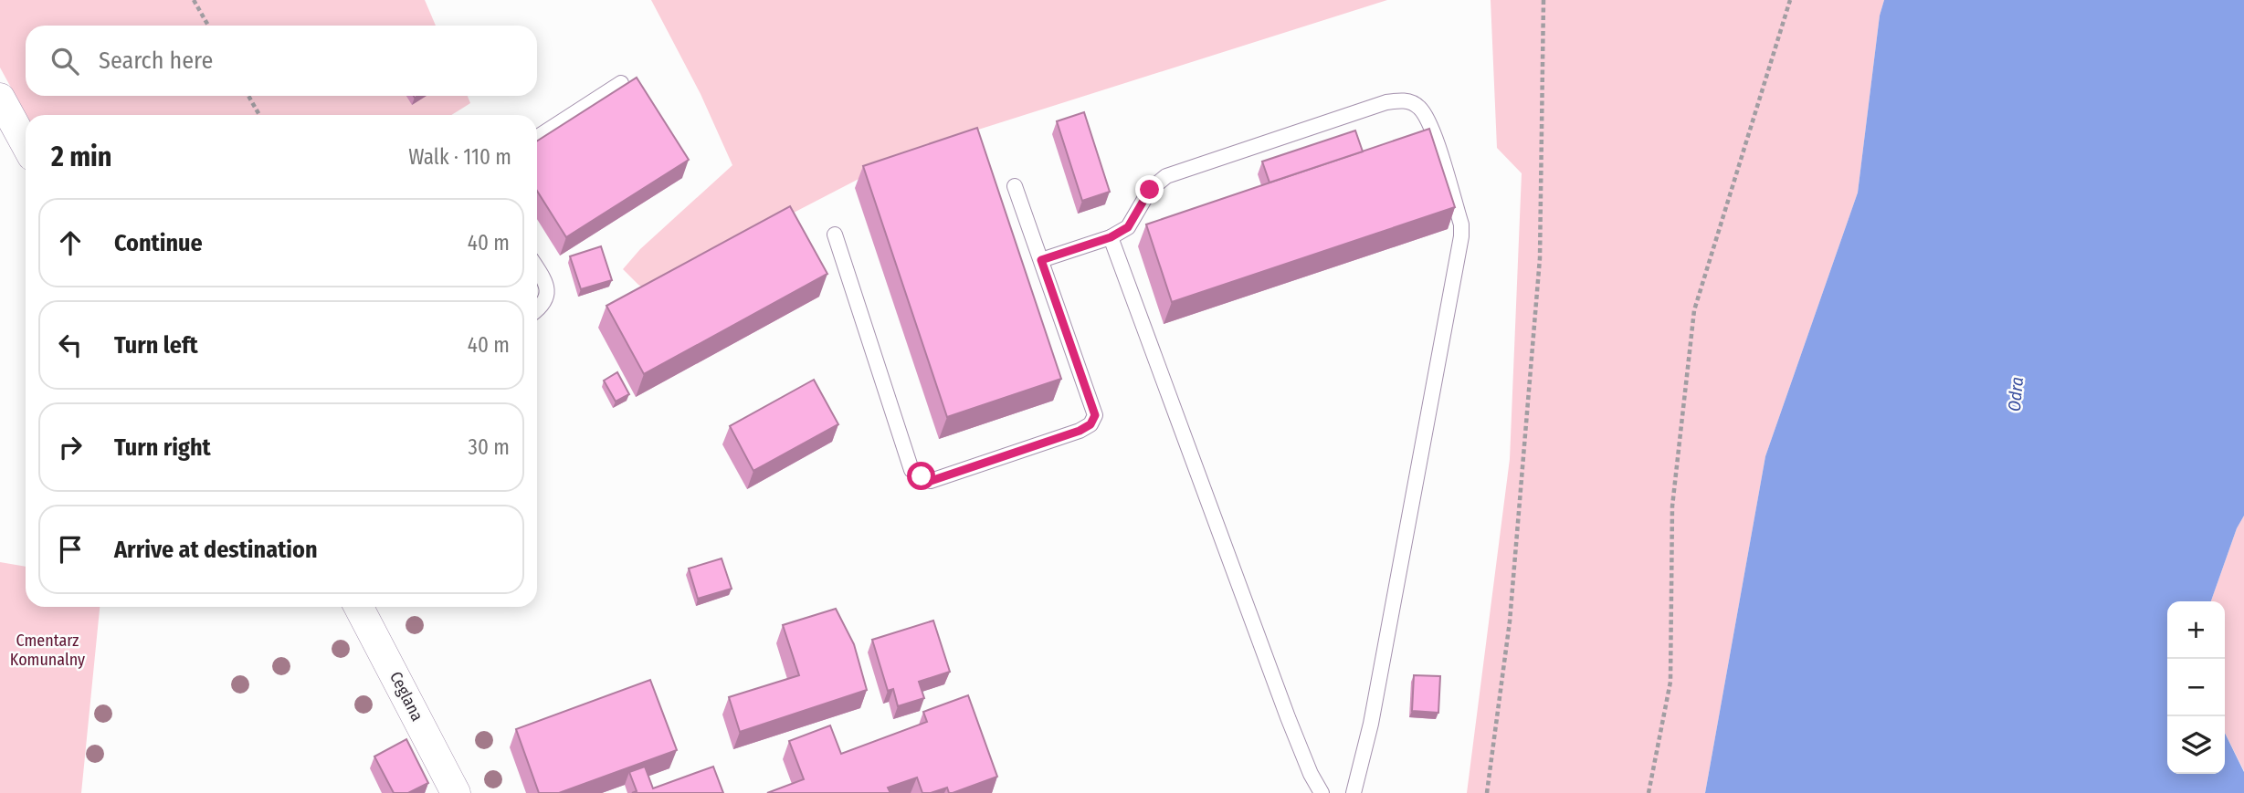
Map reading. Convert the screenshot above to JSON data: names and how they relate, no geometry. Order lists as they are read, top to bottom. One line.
{"streets":{"street":["Ceglana"]},"water":["Odra"],"parks":["Cmentarz Komunalny"],"page":{"search":"Search here","heading":["2 min","Walk · 110 m"],"list":[["Continue","40 m"],["Turn left","40 m"],["Turn right","30 m"],"Arrive at destination"],"map_buttons":["+","−"]}}
